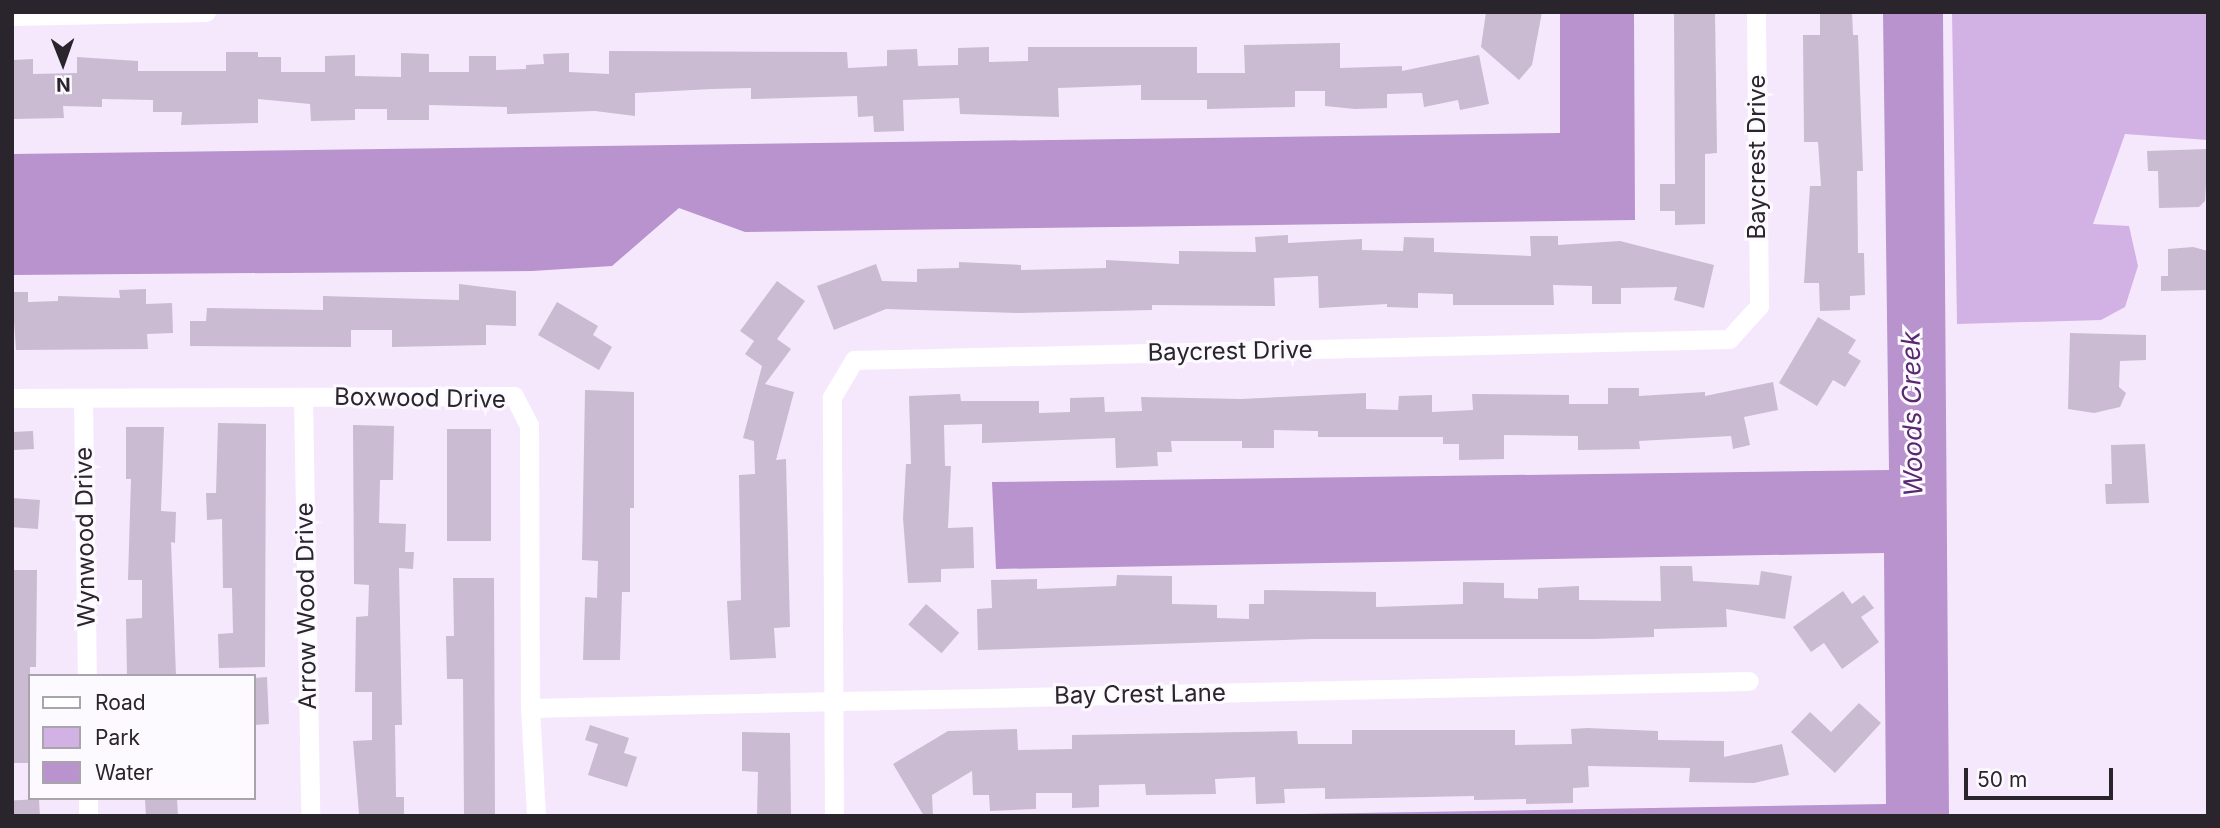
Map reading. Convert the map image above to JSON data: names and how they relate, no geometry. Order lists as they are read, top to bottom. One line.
{"streets":{"street":["Baycrest Drive","Boxwood Drive","Wynwood Drive","Arrow Wood Drive","Bay Crest Lane"]},"crossings":[["Baycrest Drive","Bay Crest Lane"],["Boxwood Drive","Wynwood Drive"],["Boxwood Drive","Arrow Wood Drive"],["Boxwood Drive","Bay Crest Lane"]],"water":["Woods Creek"],"legend":["Road","Park","Water"],"scale_bar":"50 m","north":"bottom"}
